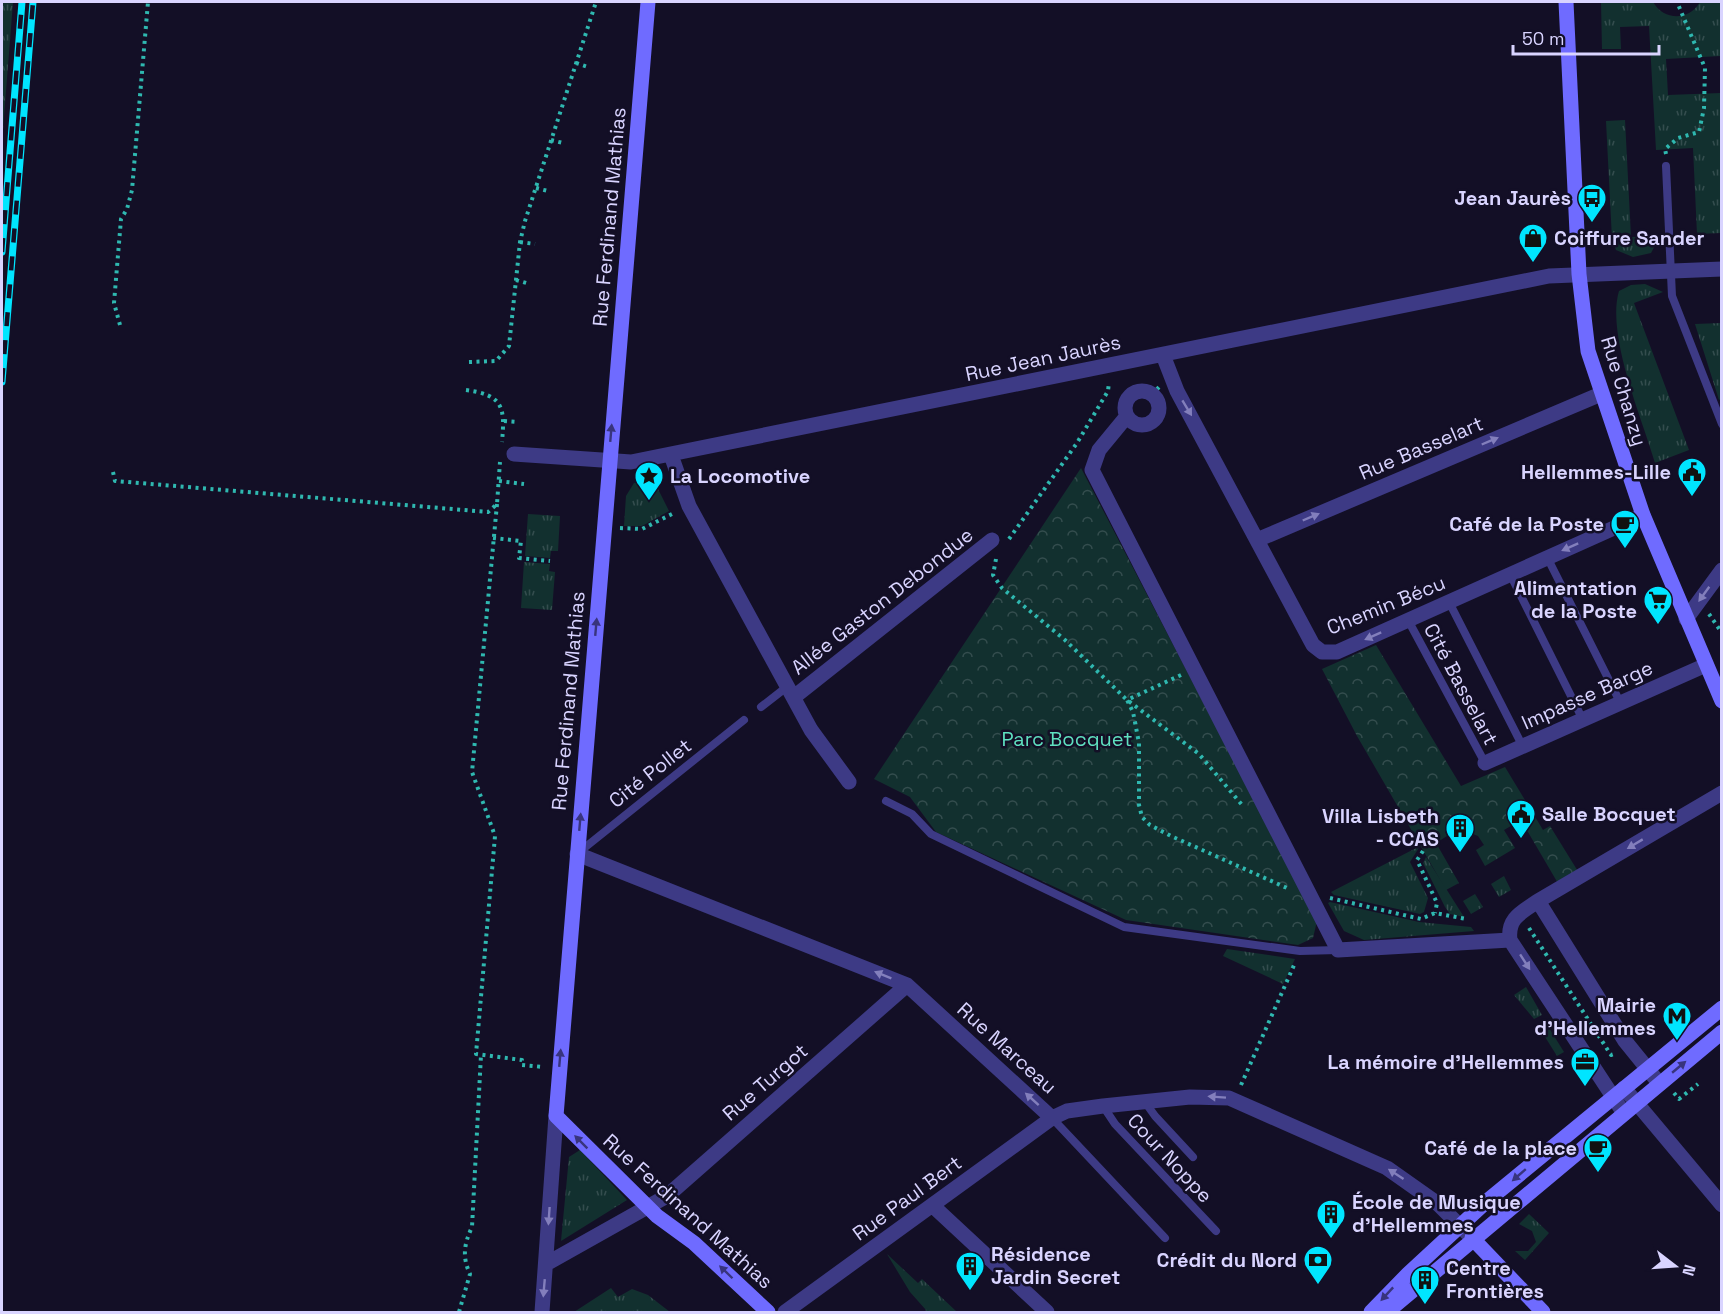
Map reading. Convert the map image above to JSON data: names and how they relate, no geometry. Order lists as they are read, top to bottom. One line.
{"streets":{"street":["Rue Ferdinand Mathias","Rue Jean Jaurès","Rue Chanzy","Rue Basselart","Allée Gaston Debondue","Chemin Bécu","Impasse Barge","Rue Marceau","Rue Turgot","Rue Paul Bert"],"lane":["Cité Basselart","Cité Pollet","Cour Noppe"]},"crossings":[["Rue Ferdinand Mathias","Rue Jean Jaurès"],["Rue Ferdinand Mathias","Cité Pollet"],["Rue Ferdinand Mathias","Rue Marceau"],["Rue Ferdinand Mathias","Rue Turgot"],["Rue Jean Jaurès","Rue Chanzy"],["Rue Jean Jaurès","Allée Gaston Debondue"],["Rue Jean Jaurès","Chemin Bécu"],["Rue Chanzy","Rue Basselart"],["Rue Chanzy","Chemin Bécu"],["Rue Chanzy","Impasse Barge"],["Rue Basselart","Chemin Bécu"],["Chemin Bécu","Cité Basselart"],["Cité Basselart","Impasse Barge"],["Cité Pollet","Rue Marceau"],["Rue Marceau","Rue Turgot"],["Rue Marceau","Cour Noppe"],["Rue Marceau","Rue Paul Bert"]],"one_way":["Rue Ferdinand Mathias","Rue Basselart","Rue Marceau"],"parks":["Parc Bocquet"],"places":{"bus stop":["Jean Jaurès"],"shop":["Coiffure Sander"],"public building":["Hellemmes-Lille","Salle Bocquet"],"place":["La Locomotive"],"cafe":["Café de la Poste","Café de la place"],"supermarket":["Alimentation de la Poste"],"building":["Villa Lisbeth - CCAS","École de Musique d'Hellemmes","Résidence Jardin Secret","Centre Frontières"],"metro station":["Mairie d'Hellemmes"],"office":["La mémoire d’Hellemmes"],"bank":["Crédit du Nord"]},"scale_bar":"50 m","north":"right"}
